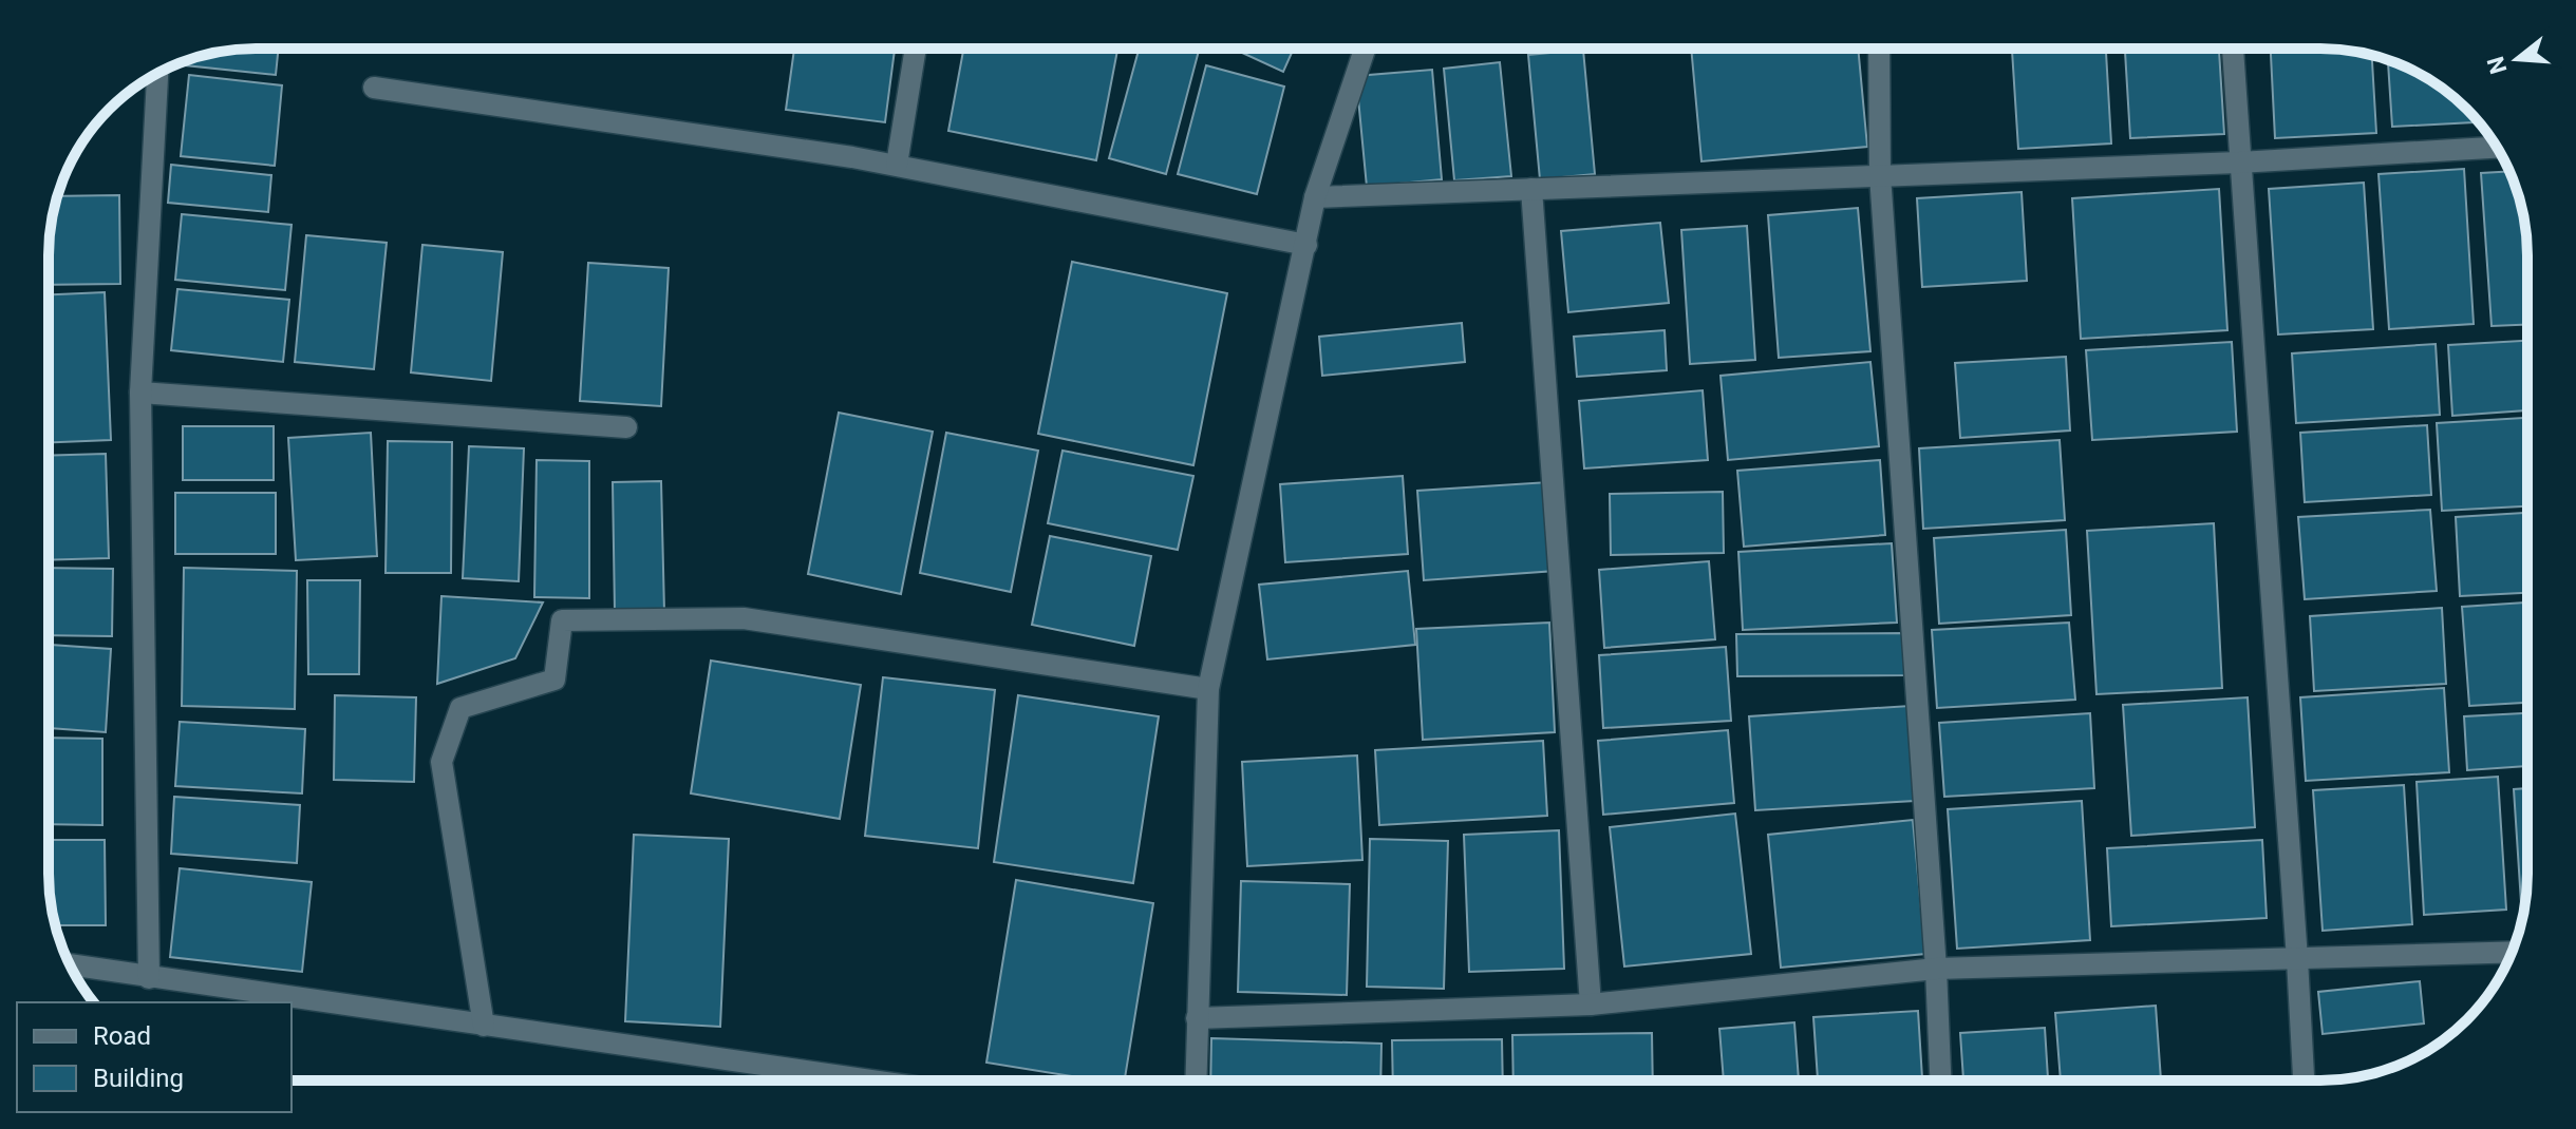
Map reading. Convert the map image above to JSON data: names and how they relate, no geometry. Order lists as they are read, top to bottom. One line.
{"legend":["Road","Building"],"north":"left"}
